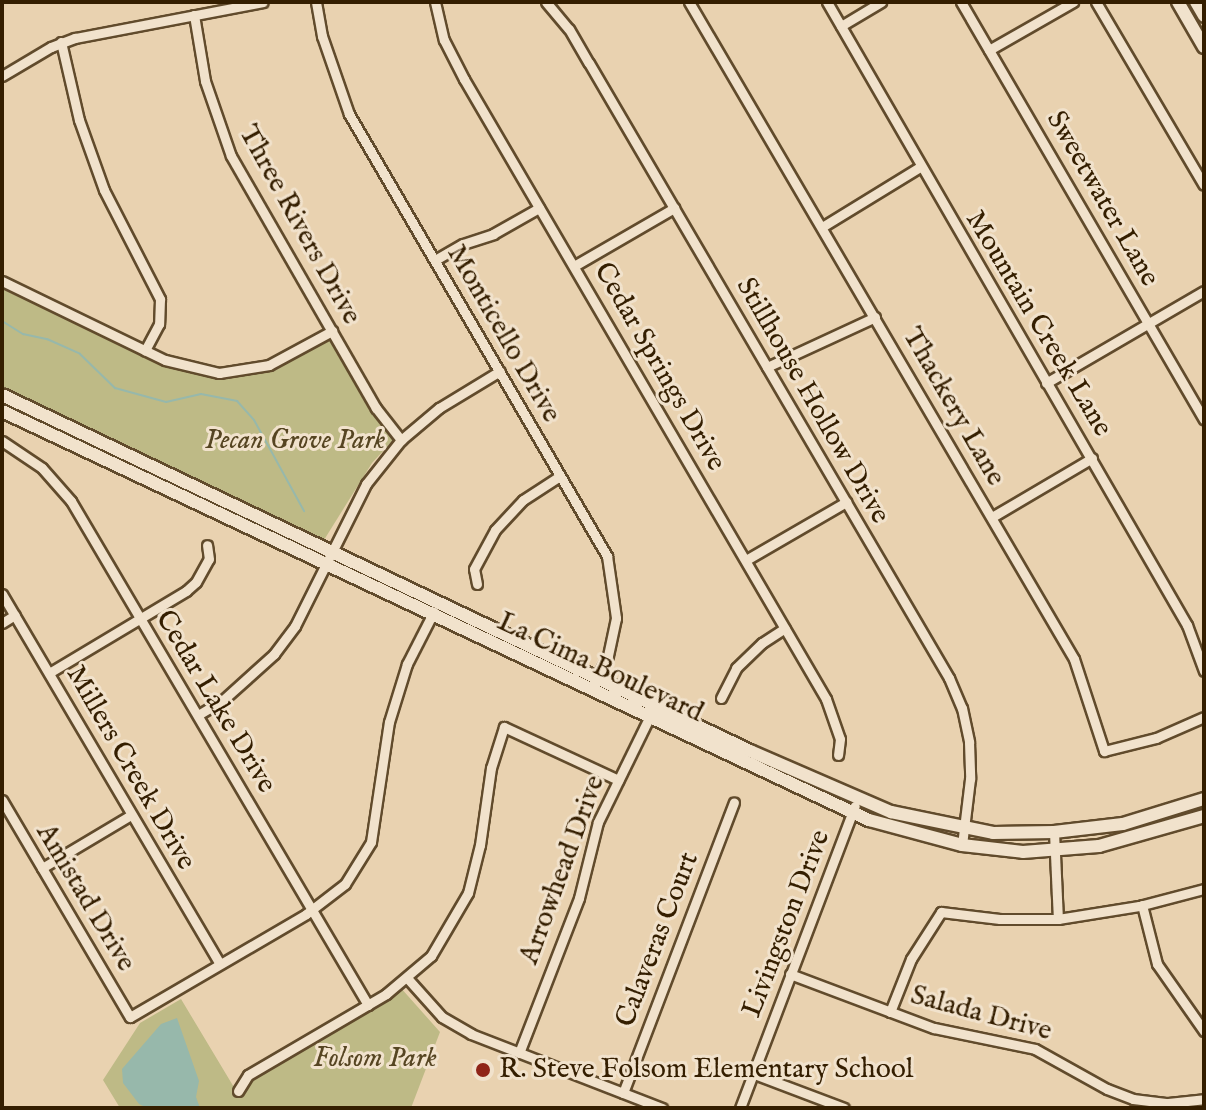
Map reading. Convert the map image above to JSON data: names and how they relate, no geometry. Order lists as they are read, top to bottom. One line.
{"streets":{"street":["Sweetwater Lane","Three Rivers Drive","Mountain Creek Lane","Monticello Drive","Cedar Springs Drive","Stillhouse Hollow Drive","Thackery Lane","La Cima Boulevard","Cedar Lake Drive","Millers Creek Drive","Arrowhead Drive","Amistad Drive","Livingston Drive","Calaveras Court","Salada Drive"]},"crossings":[["Monticello Drive","La Cima Boulevard"],["Stillhouse Hollow Drive","La Cima Boulevard"],["La Cima Boulevard","Arrowhead Drive"],["La Cima Boulevard","Livingston Drive"],["Millers Creek Drive","Amistad Drive"],["Livingston Drive","Salada Drive"]],"parks":["Pecan Grove Park","Folsom Park"],"places":["R. Steve Folsom Elementary School"]}
